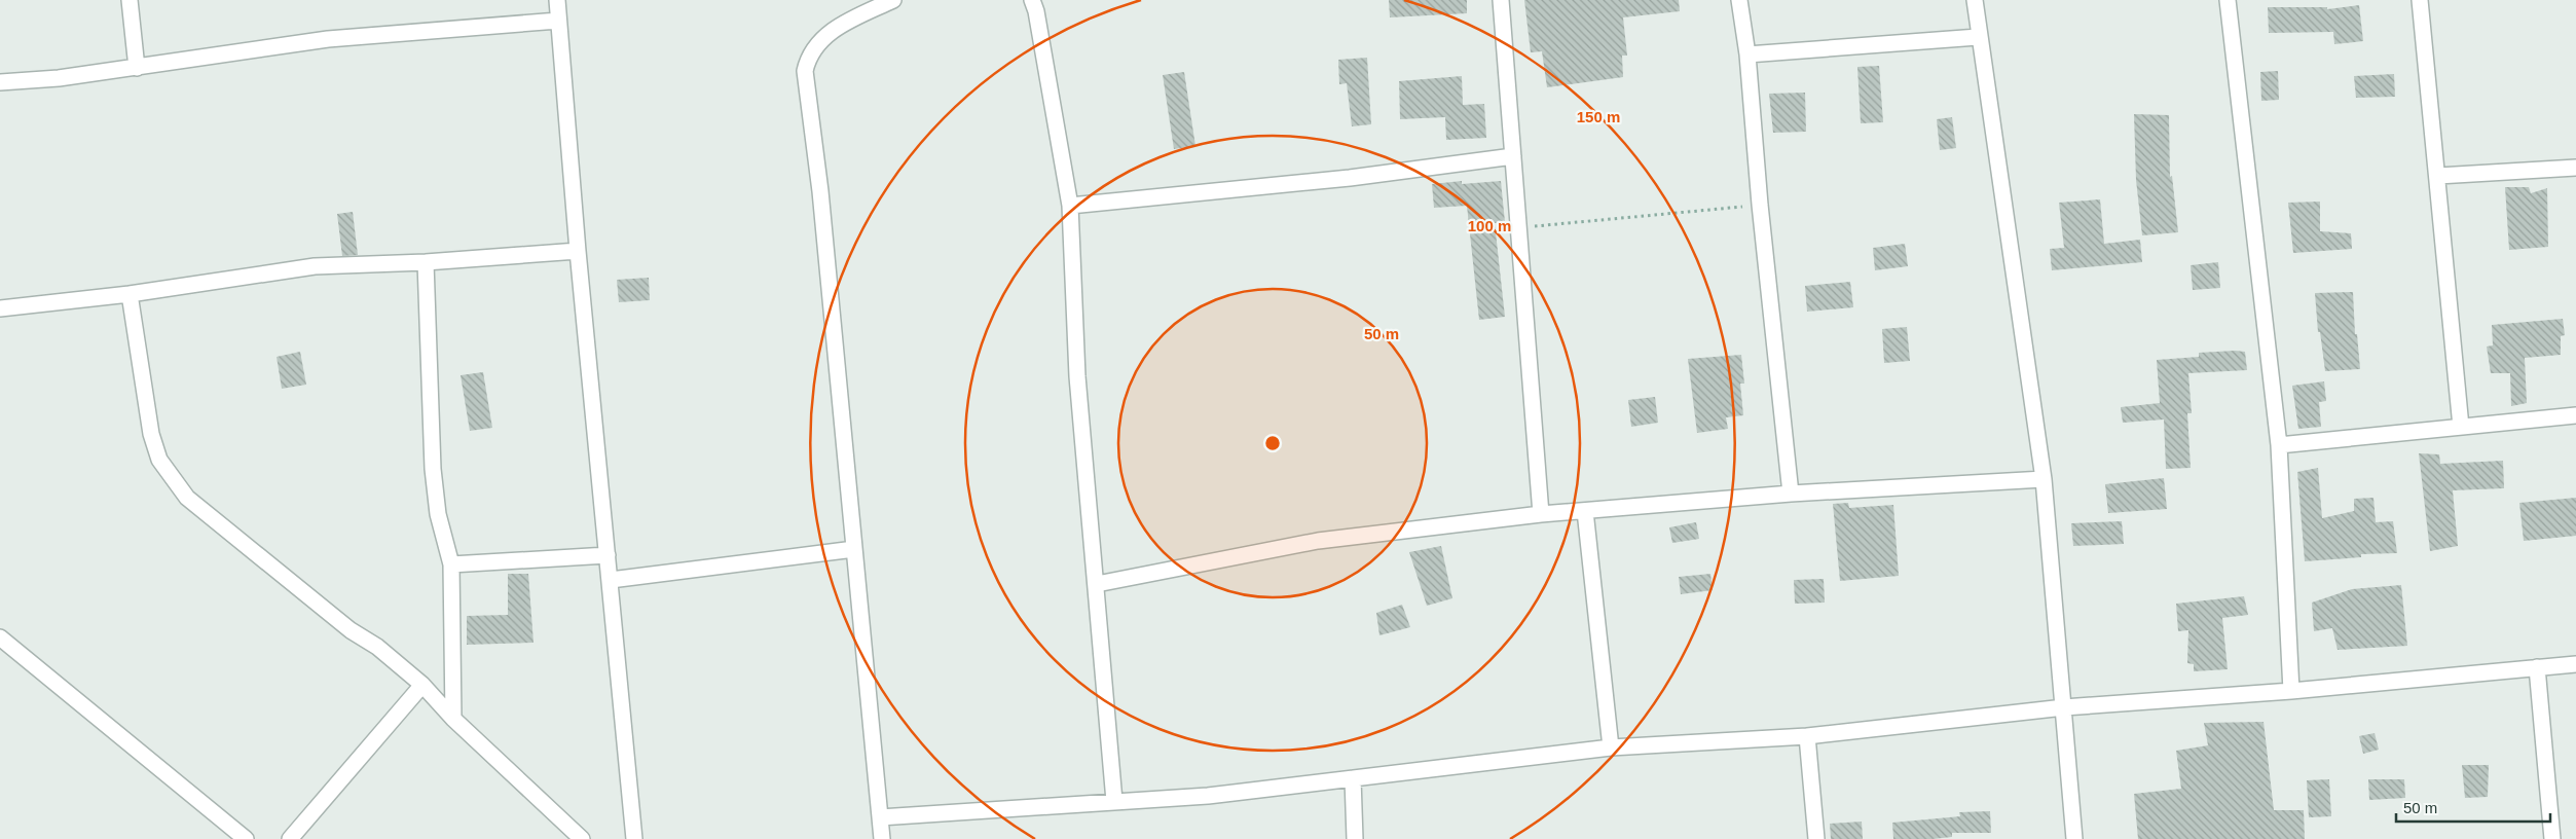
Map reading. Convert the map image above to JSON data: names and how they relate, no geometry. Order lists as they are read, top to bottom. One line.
{"scale_bar":"50 m","rings":["150 m","100 m","50 m"]}
